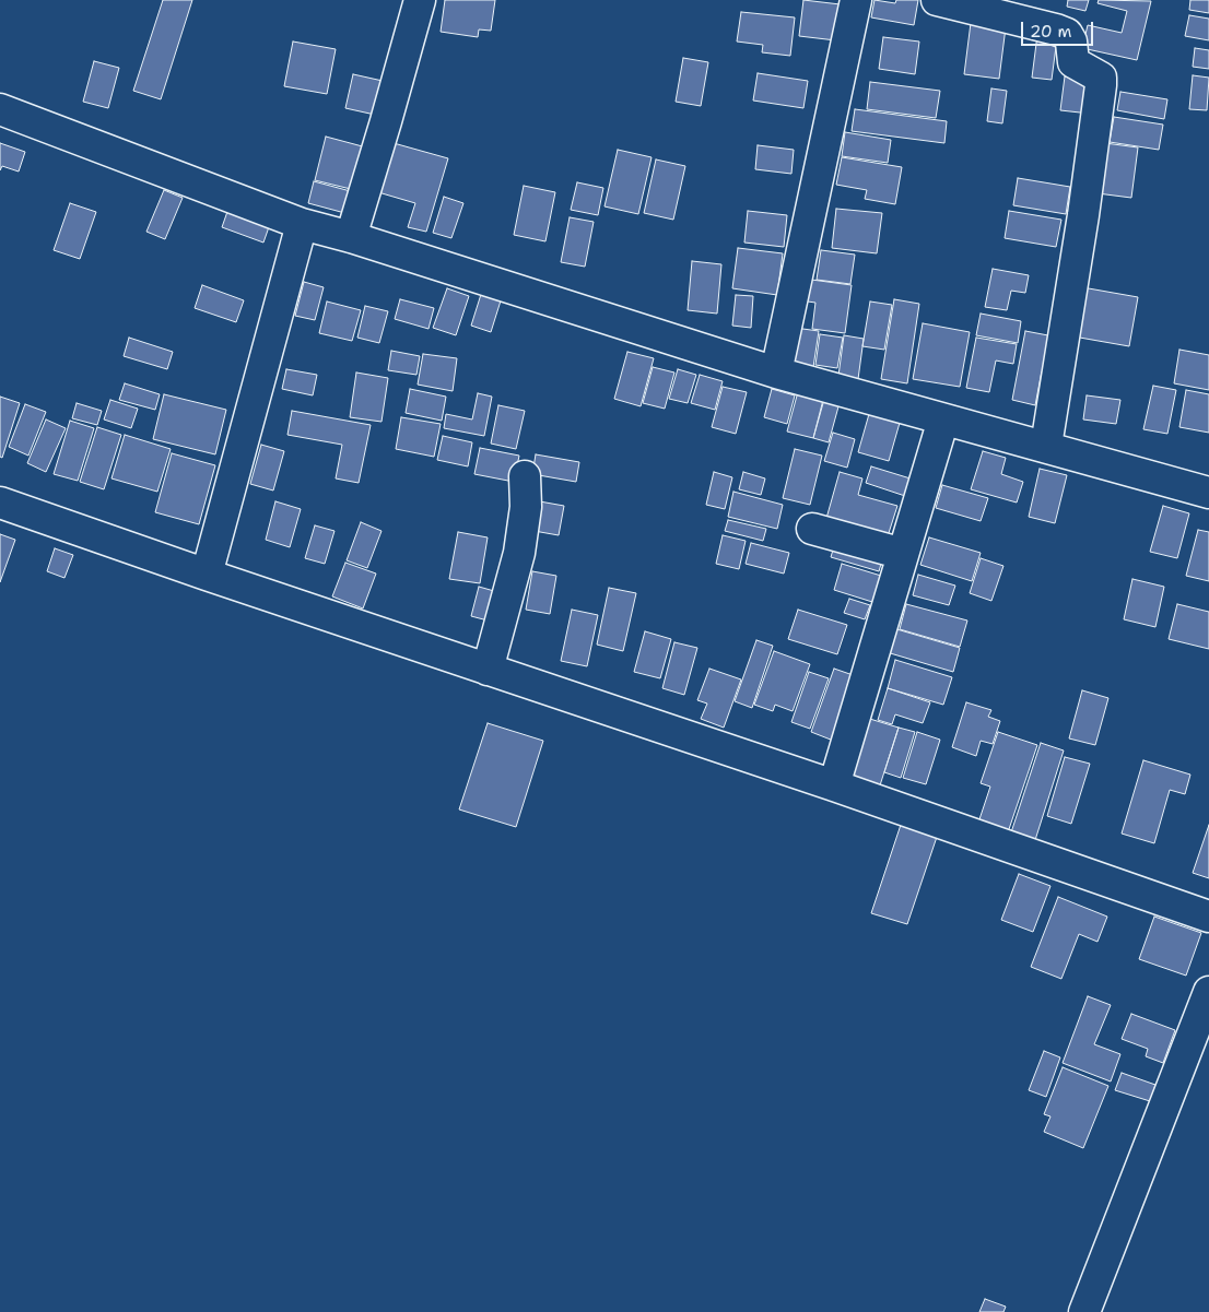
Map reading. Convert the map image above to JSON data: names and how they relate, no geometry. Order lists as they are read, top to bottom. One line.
{"scale_bar":"20 m"}
